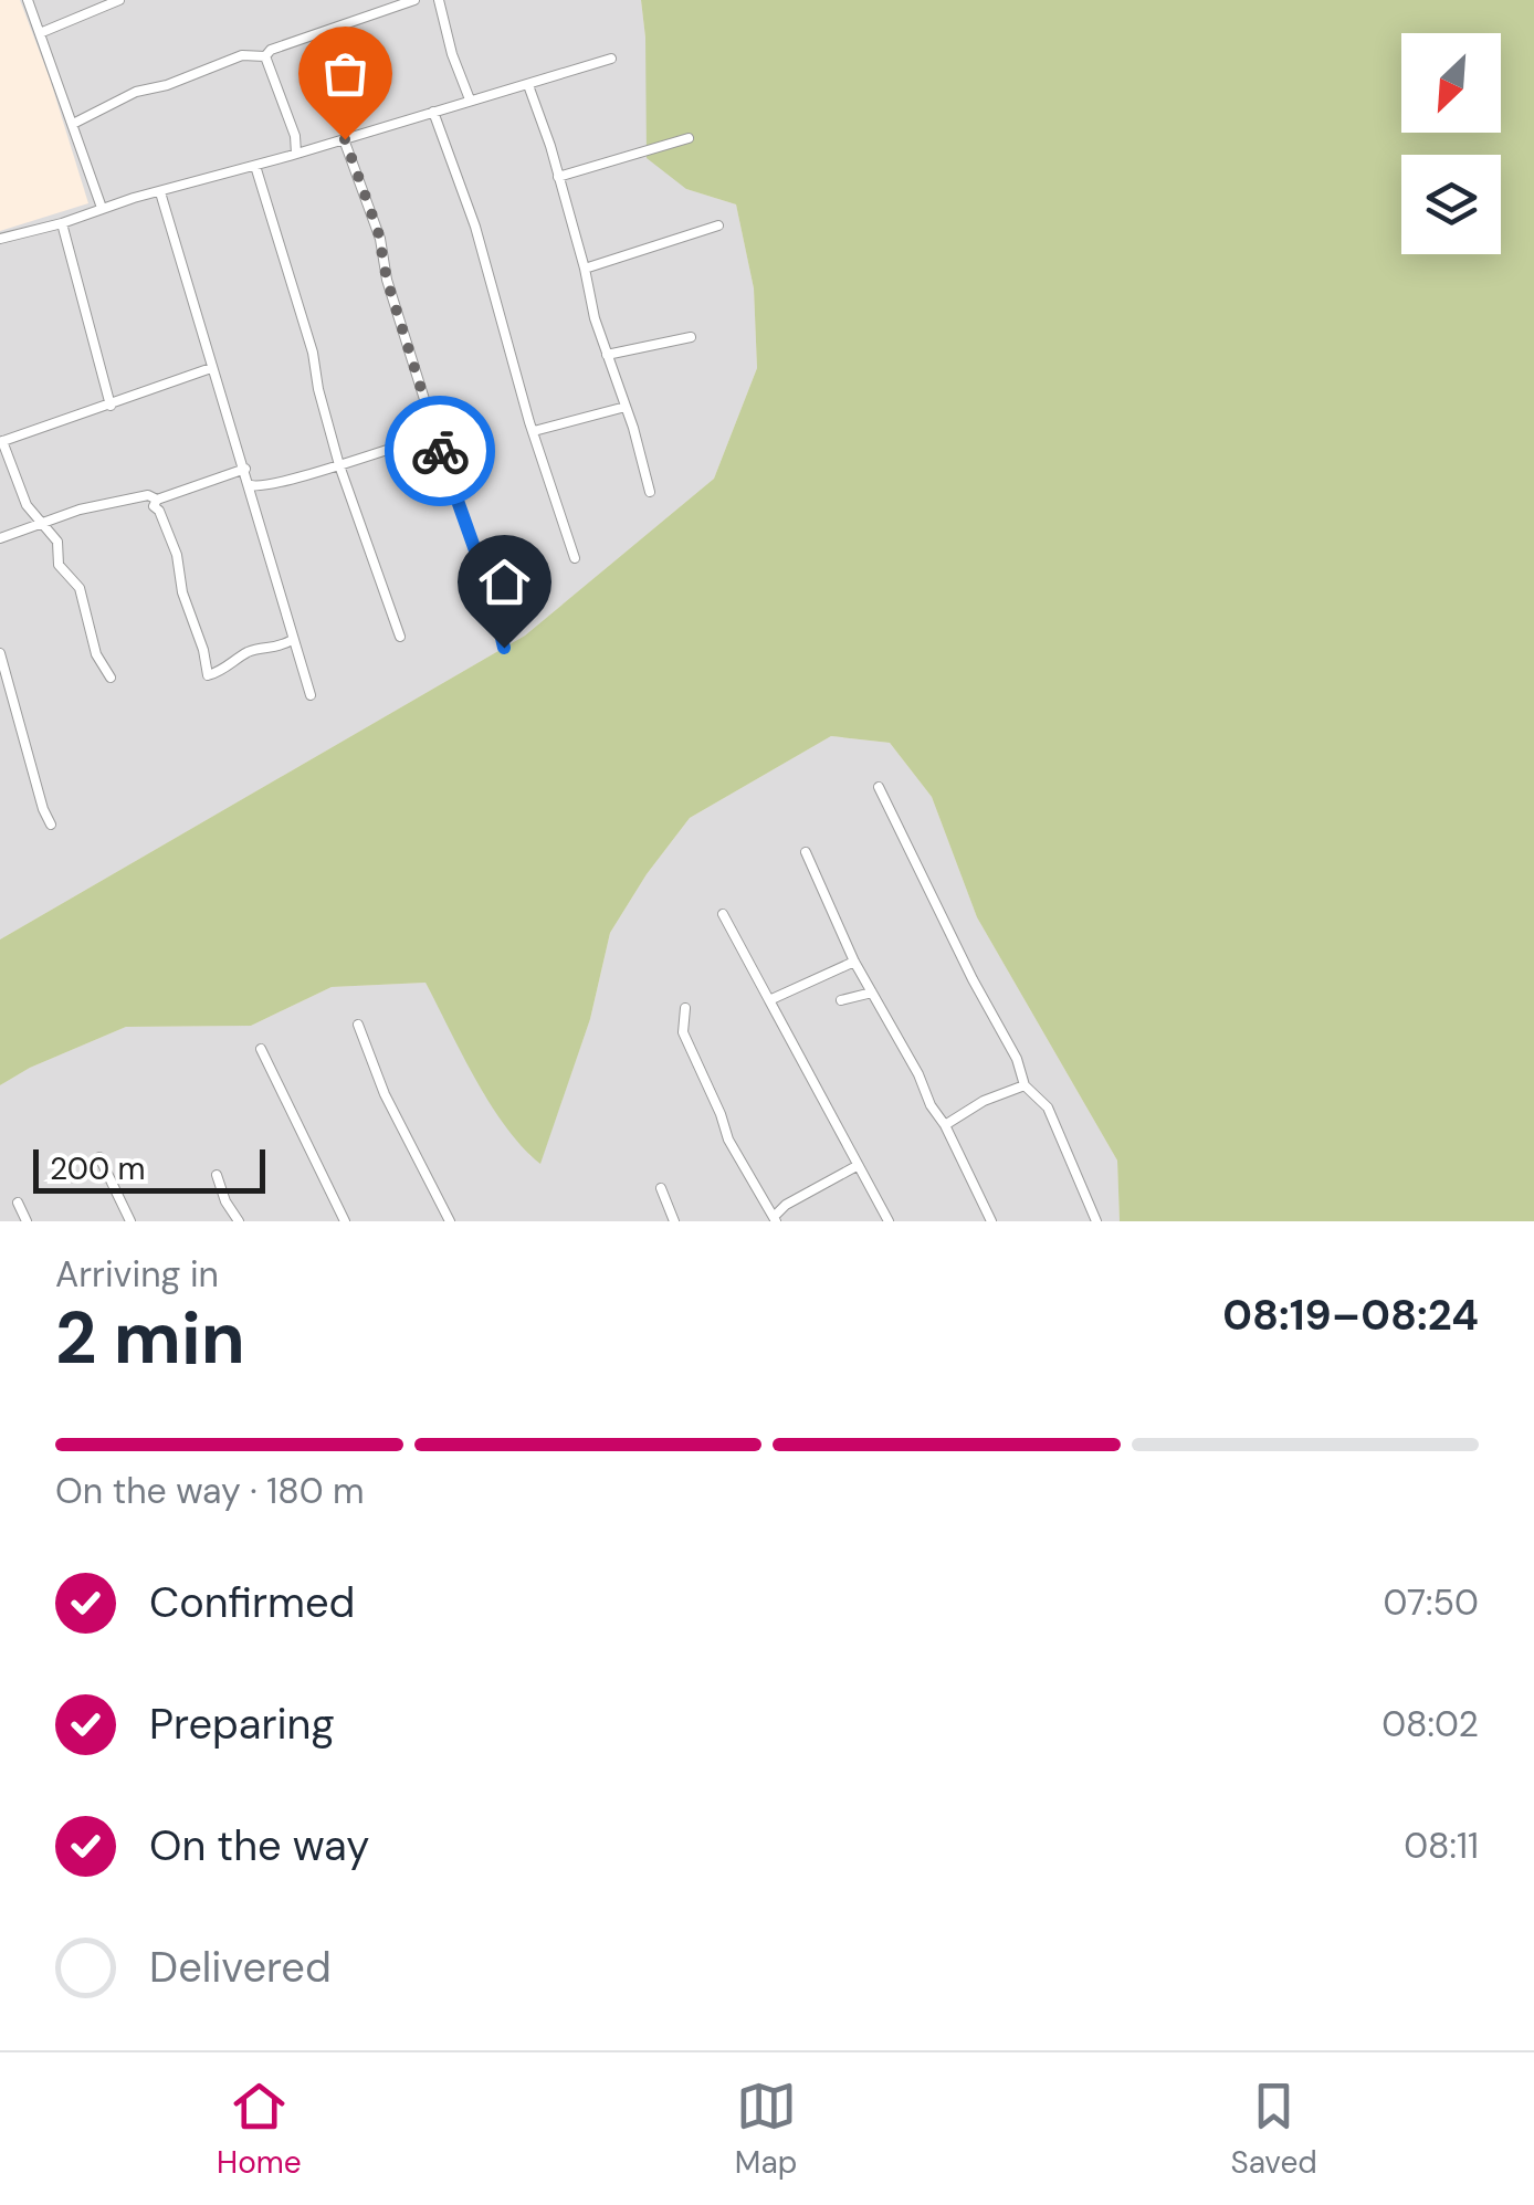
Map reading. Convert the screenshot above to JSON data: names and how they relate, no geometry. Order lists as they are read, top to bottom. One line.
{"scale_bar":"200 m","north":"bottom left","page":{"scale":"200 m","heading":["2 min","Arriving in","08:19–08:24"],"bar":"On the way · 180 m","list":[["Confirmed","07:50"],["Preparing","08:02"],["On the way","08:11"],"Delivered"],"tabs":["Home","Map","Saved"]}}
